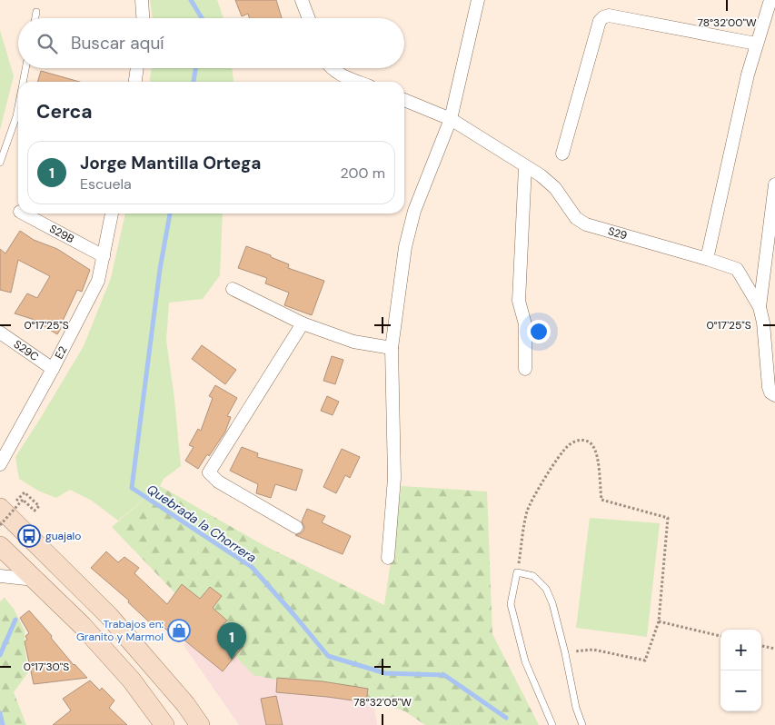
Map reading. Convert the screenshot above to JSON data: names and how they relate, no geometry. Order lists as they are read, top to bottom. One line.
{"streets":{"street":["S29B","S29","S29C","E2"]},"crossings":[["S29B","E2"],["S29C","E2"]],"water":["Quebrada la Chorrera"],"places":{"bus stop":["guajalo"],"shop":["Trabajos en: Granito y Marmol"]},"page":{"search":"Buscar aquí","heading":"Cerca","list":[{"mark":"1","name":"Jorge Mantilla Ortega","note":"Escuela","value":"200 m"}],"pins":"1","map_buttons":["+","−"]},"coordinates":["78°32'00\"W","0°17'25\"S","0°17'30\"S","78°32'05\"W"]}
